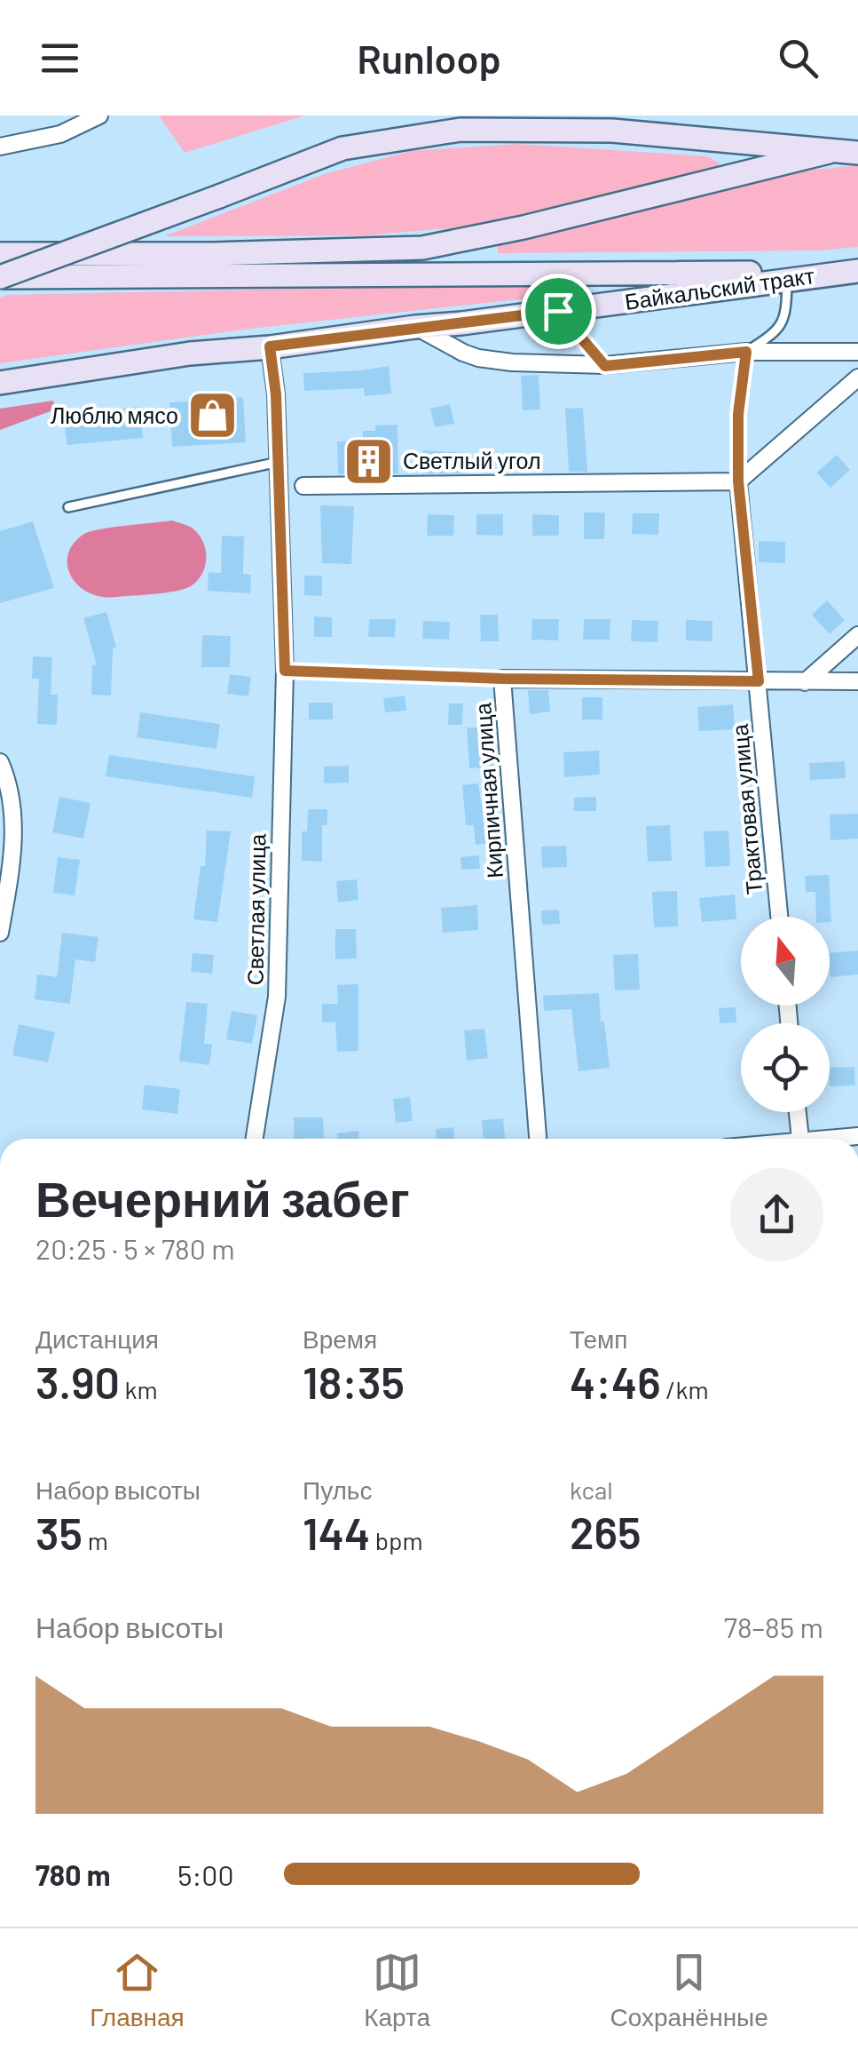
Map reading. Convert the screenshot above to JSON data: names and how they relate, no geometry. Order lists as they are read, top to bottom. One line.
{"streets":{"main road":["Байкальский тракт"],"street":["Кирпичная улица","Трактовая улица","Светлая улица"]},"crossings":[["Байкальский тракт","Светлая улица"],["Кирпичная улица","Трактовая улица"]],"places":{"shop":["Люблю мясо"],"building":["Светлый угол"]},"north":"top","page":{"header":"Runloop","heading":["Вечерний забег","20:25 · 5 × 780 m"],"stats":[["Дистанция","3.90 km"],["Время","18:35"],["Темп","4:46 /km"],["Набор высоты","35 m"],["Пульс","144 bpm"],["kcal","265"]],"chart":["Набор высоты","78–85 m"],"list":[{"name":"780 m","note":"5:00"}],"tabs":["Главная","Карта","Сохранённые"]}}
